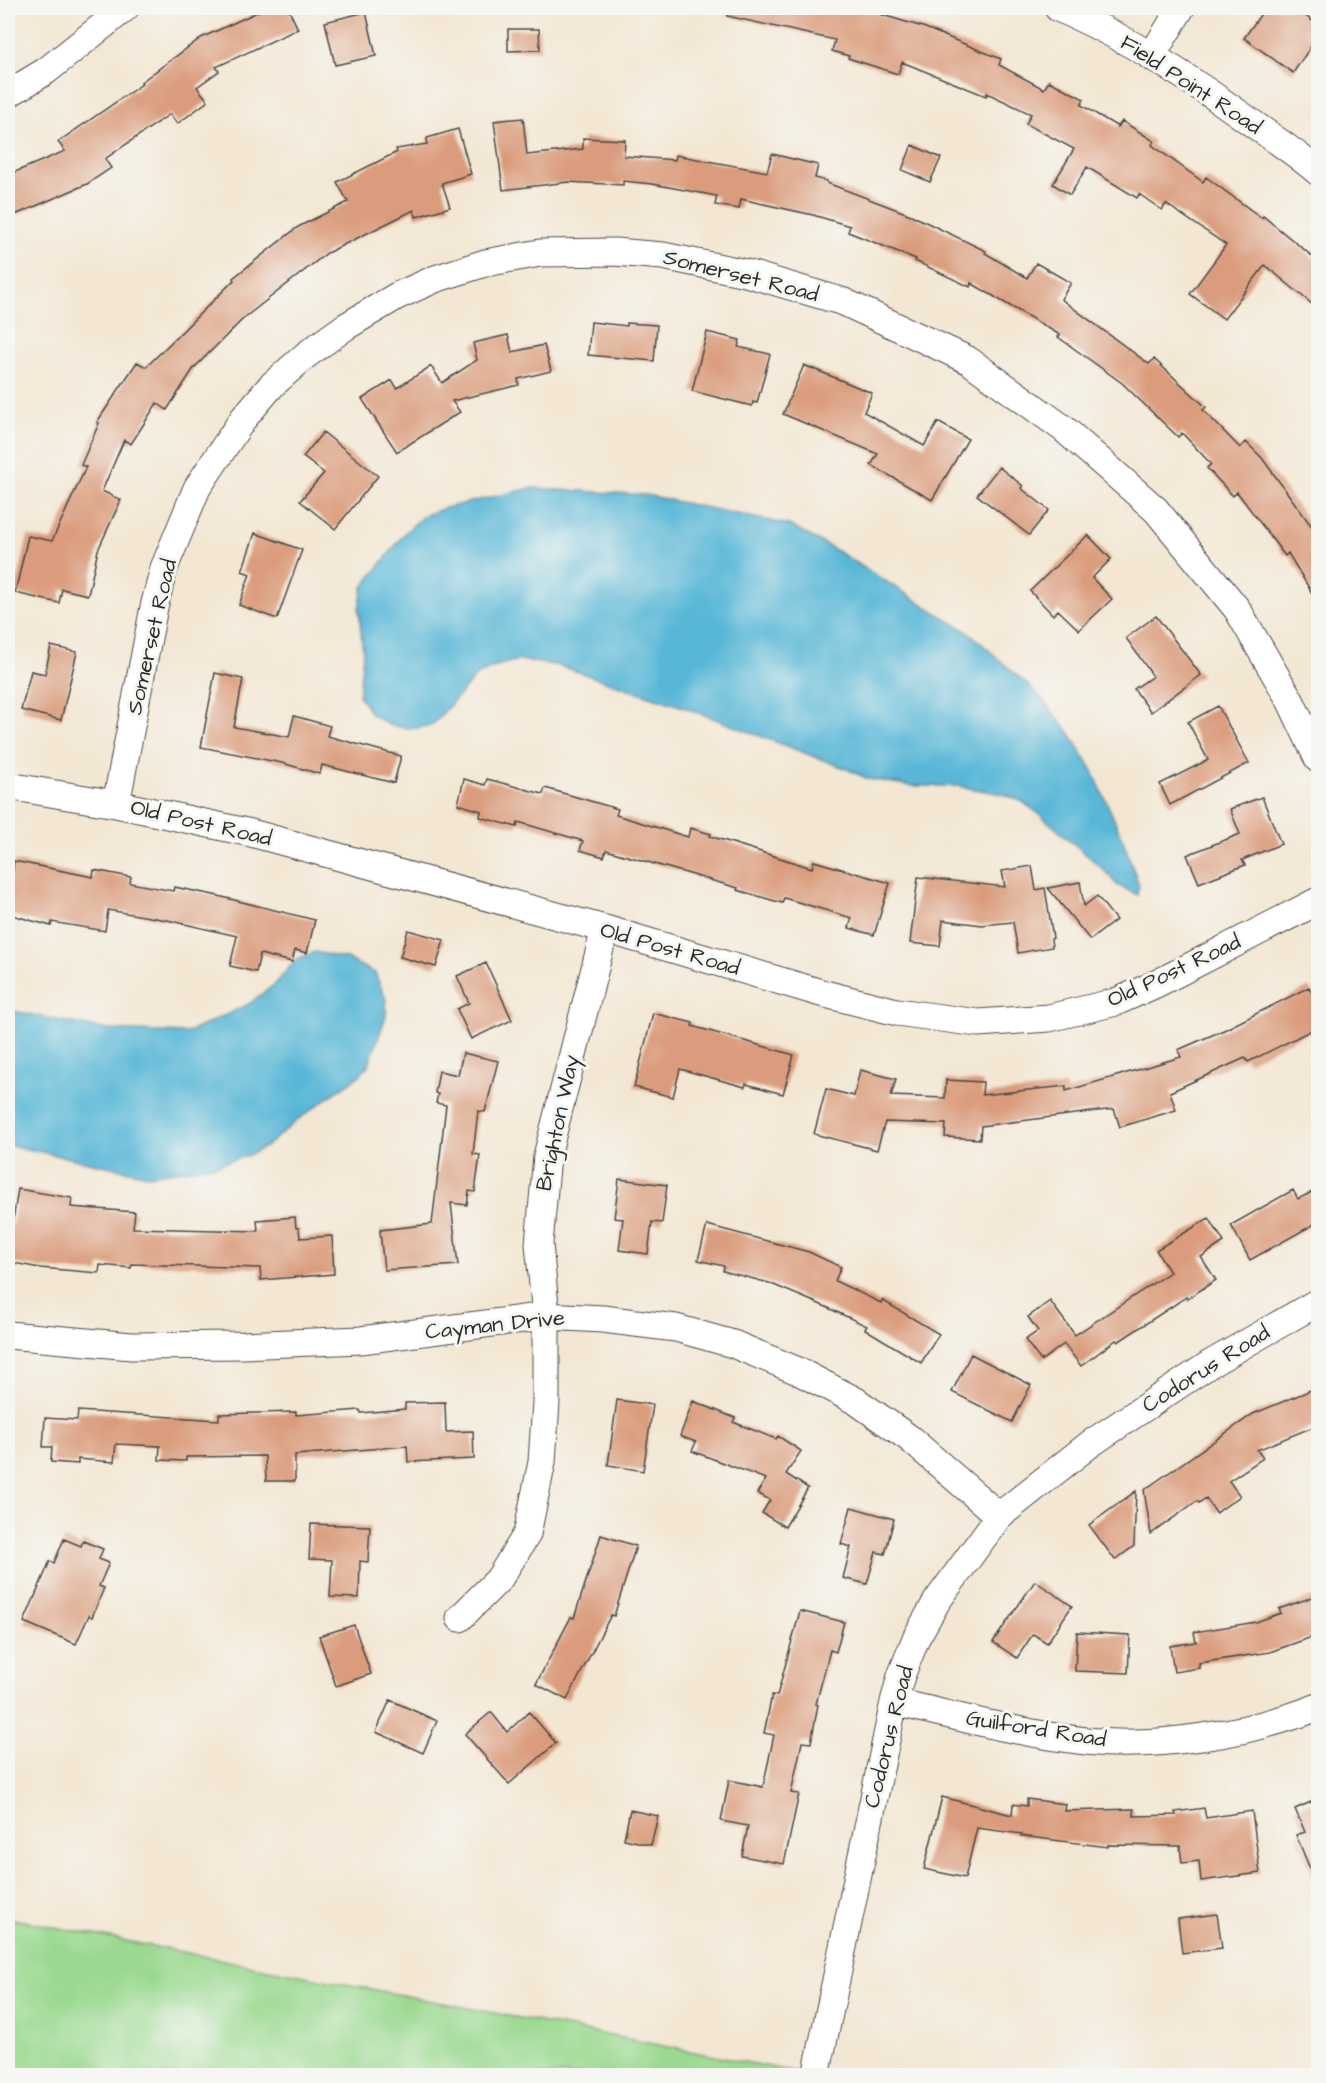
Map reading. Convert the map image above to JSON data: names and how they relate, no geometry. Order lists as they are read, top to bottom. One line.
{"streets":{"street":["Field Point Road","Somerset Road","Old Post Road","Brighton Way","Cayman Drive","Codorus Road","Guilford Road"]},"crossings":[["Somerset Road","Old Post Road"],["Old Post Road","Brighton Way"],["Brighton Way","Cayman Drive"],["Cayman Drive","Codorus Road"],["Codorus Road","Guilford Road"]]}
